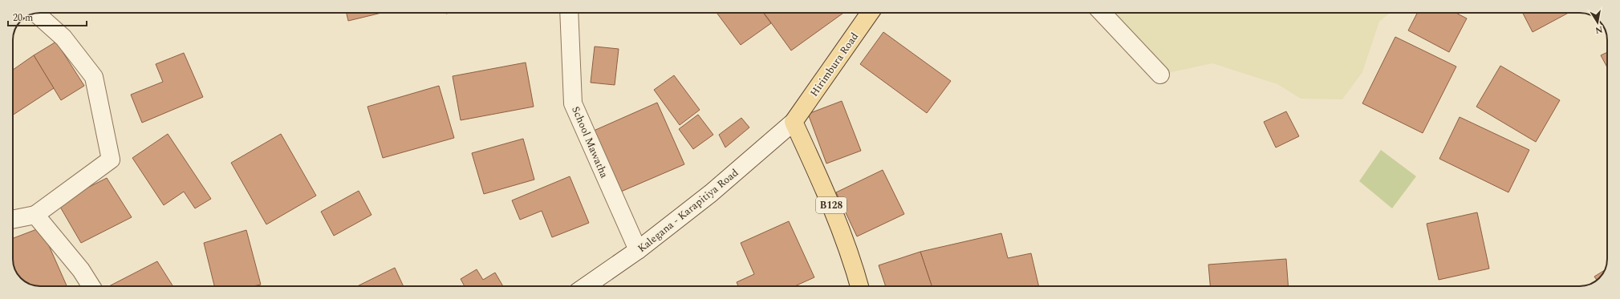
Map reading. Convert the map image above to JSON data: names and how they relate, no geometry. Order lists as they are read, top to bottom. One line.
{"streets":{"main road":["Hirimbura Road","B128"],"street":["School Mawatha","Kalegana - Karapitiya Road"]},"crossings":[["Hirimbura Road","B128"],["Hirimbura Road","Kalegana - Karapitiya Road"],["School Mawatha","Kalegana - Karapitiya Road"],["B128","Kalegana - Karapitiya Road"]],"scale_bar":"20 m","north":"bottom"}
